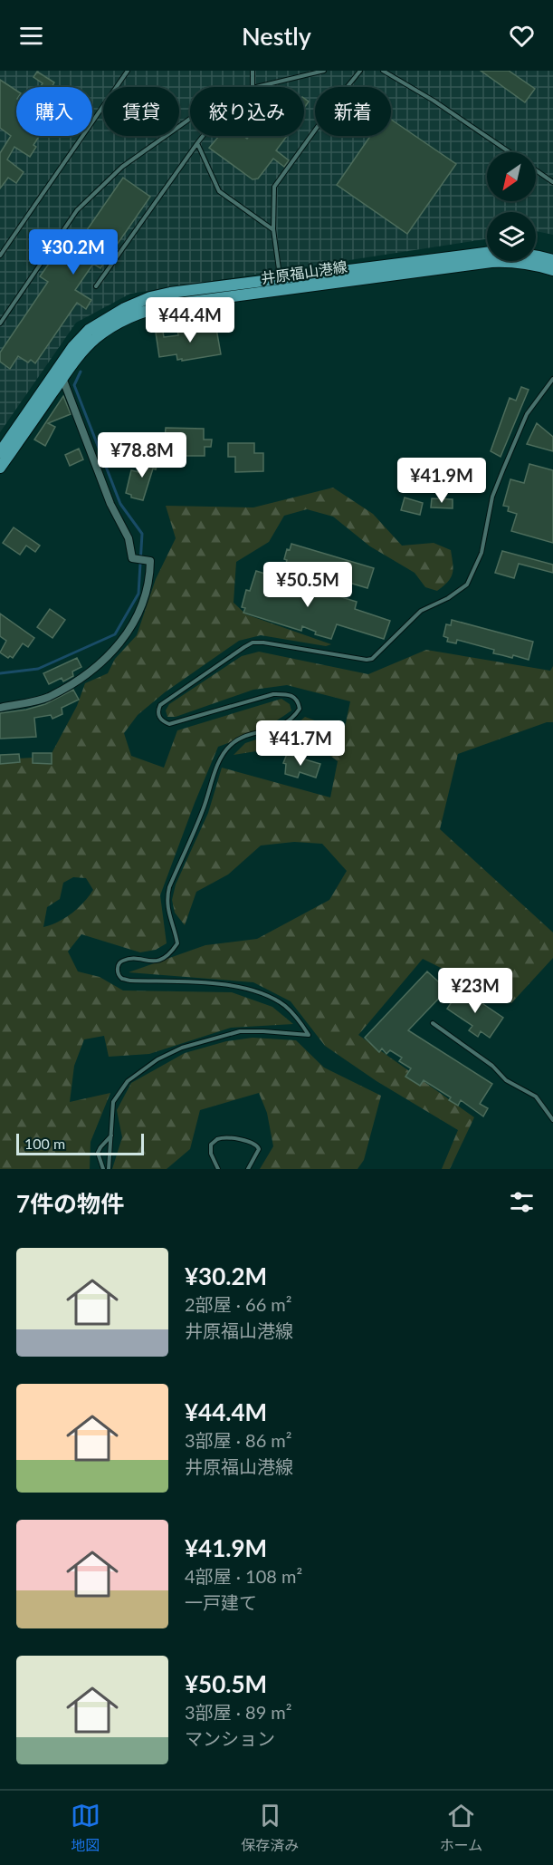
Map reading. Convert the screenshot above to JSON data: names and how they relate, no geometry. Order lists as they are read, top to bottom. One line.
{"streets":{"main road":["井原福山港線"]},"scale_bar":"100 m","north":"bottom left","page":{"header":"Nestly","chip":["購入","賃貸","絞り込み","新着"],"price":["¥30.2M","¥44.4M","¥78.8M","¥41.9M","¥50.5M","¥41.7M","¥23M"],"scale":"100 m","heading":"7件の物件","list":[{"name":"¥30.2M","note":"2部屋 · 66 m² · 井原福山港線"},{"name":"¥44.4M","note":"3部屋 · 86 m² · 井原福山港線"},{"name":"¥41.9M","note":"4部屋 · 108 m² · 一戸建て"},{"name":"¥50.5M","note":"3部屋 · 89 m² · マンション"}],"tabs":["地図","保存済み","ホーム"]}}
